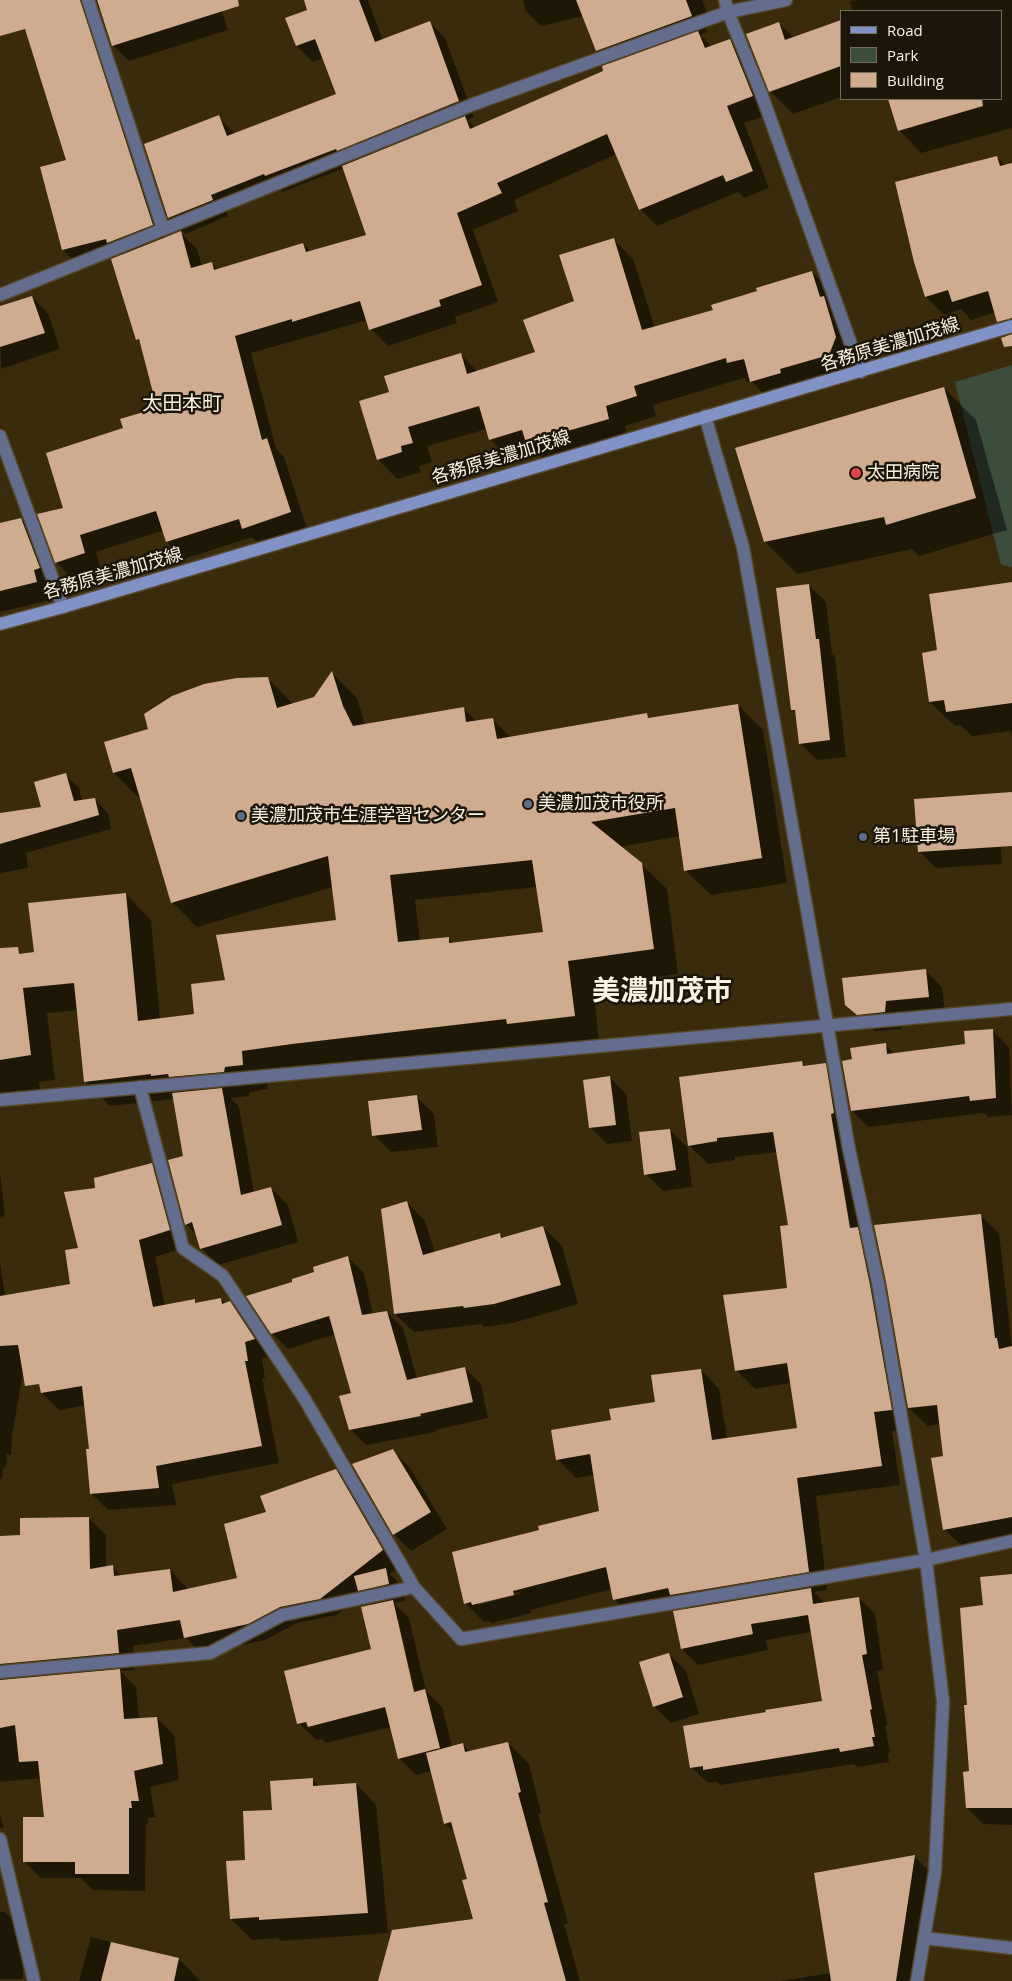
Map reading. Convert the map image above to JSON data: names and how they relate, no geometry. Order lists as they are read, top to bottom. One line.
{"streets":{"main road":["各務原美濃加茂線"]},"districts":["太田本町","美濃加茂市"],"places":["太田病院","美濃加茂市役所","美濃加茂市生涯学習センター","第1駐車場"],"legend":["Road","Park","Building"]}
